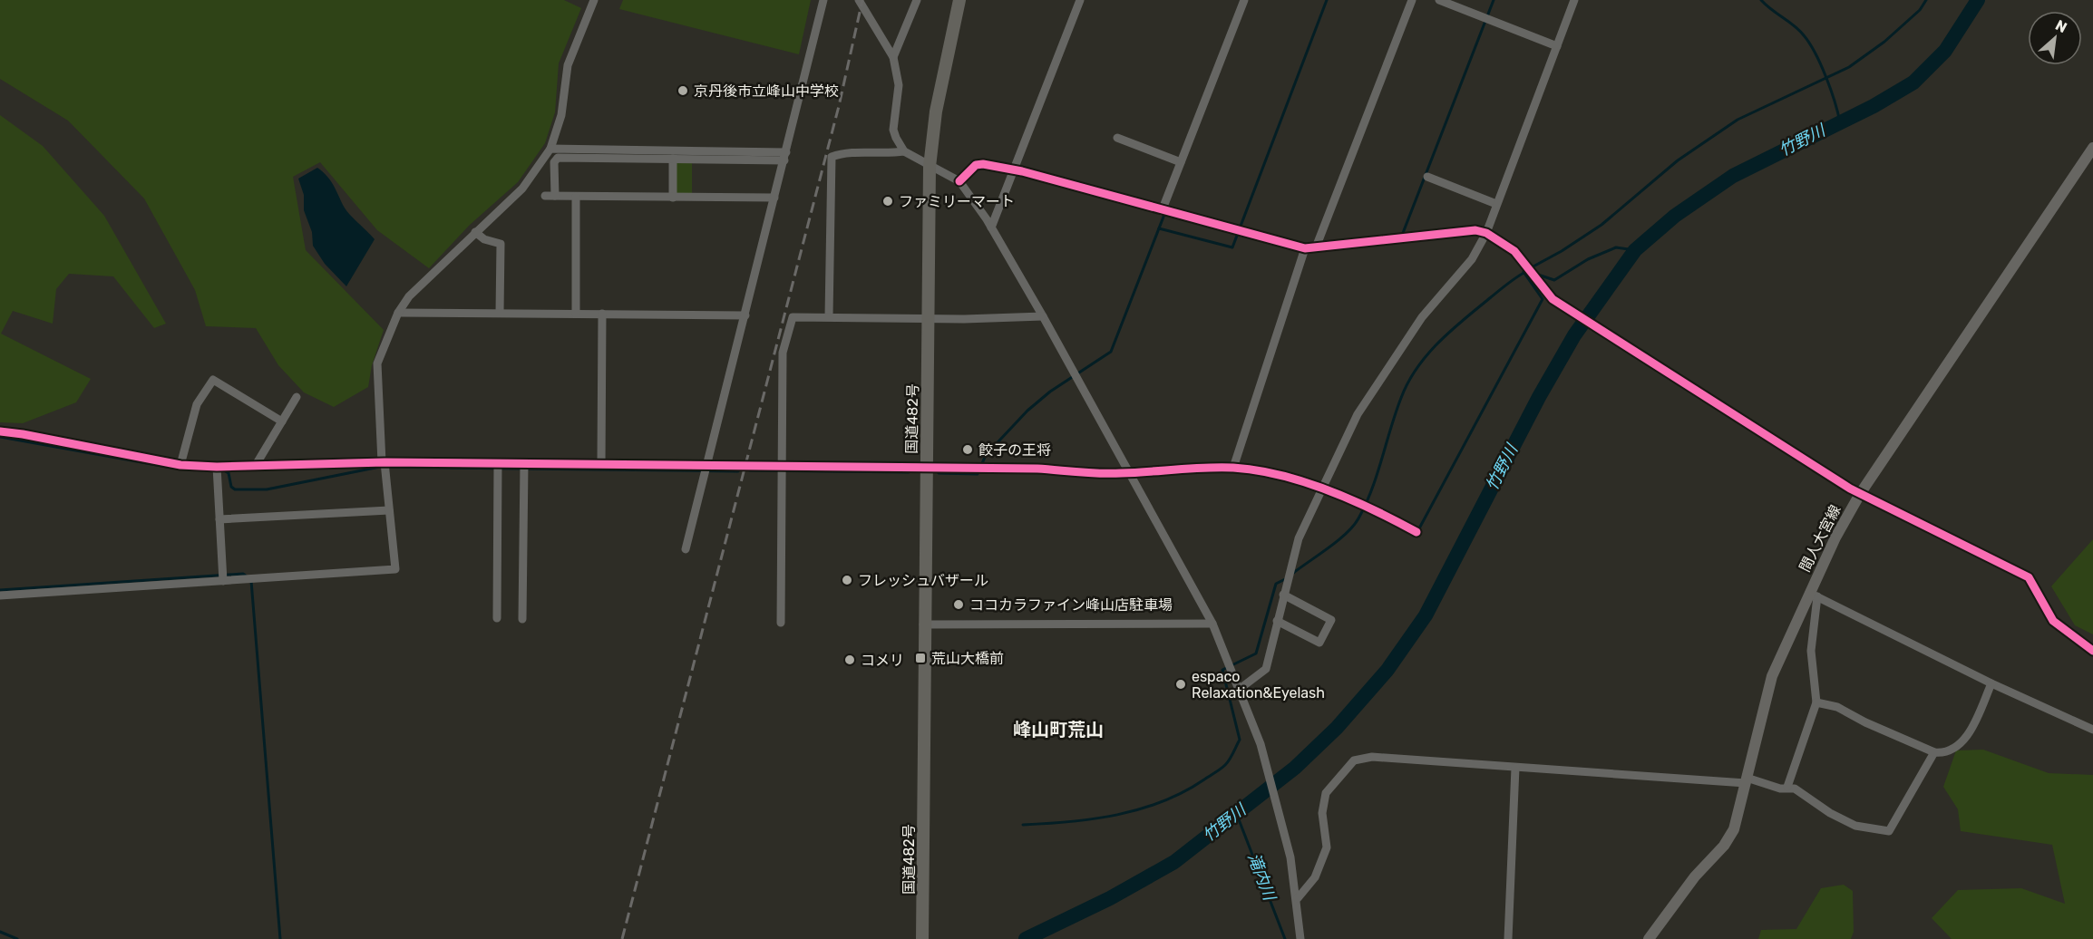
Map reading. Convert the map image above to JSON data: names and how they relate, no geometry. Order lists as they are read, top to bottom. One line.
{"streets":{"highway":["国道482号"],"main road":["間人大宮線"]},"districts":["峰山町荒山"],"water":["竹野川","滝内川"],"places":{"other":["京丹後市立峰山中学校","ファミリーマート","餃子の王将","フレッシュバザール","ココカラファイン峰山店駐車場","コメリ","espaco Relaxation&Eyelash"],"transit":["荒山大橋前"]},"north":"top right"}
